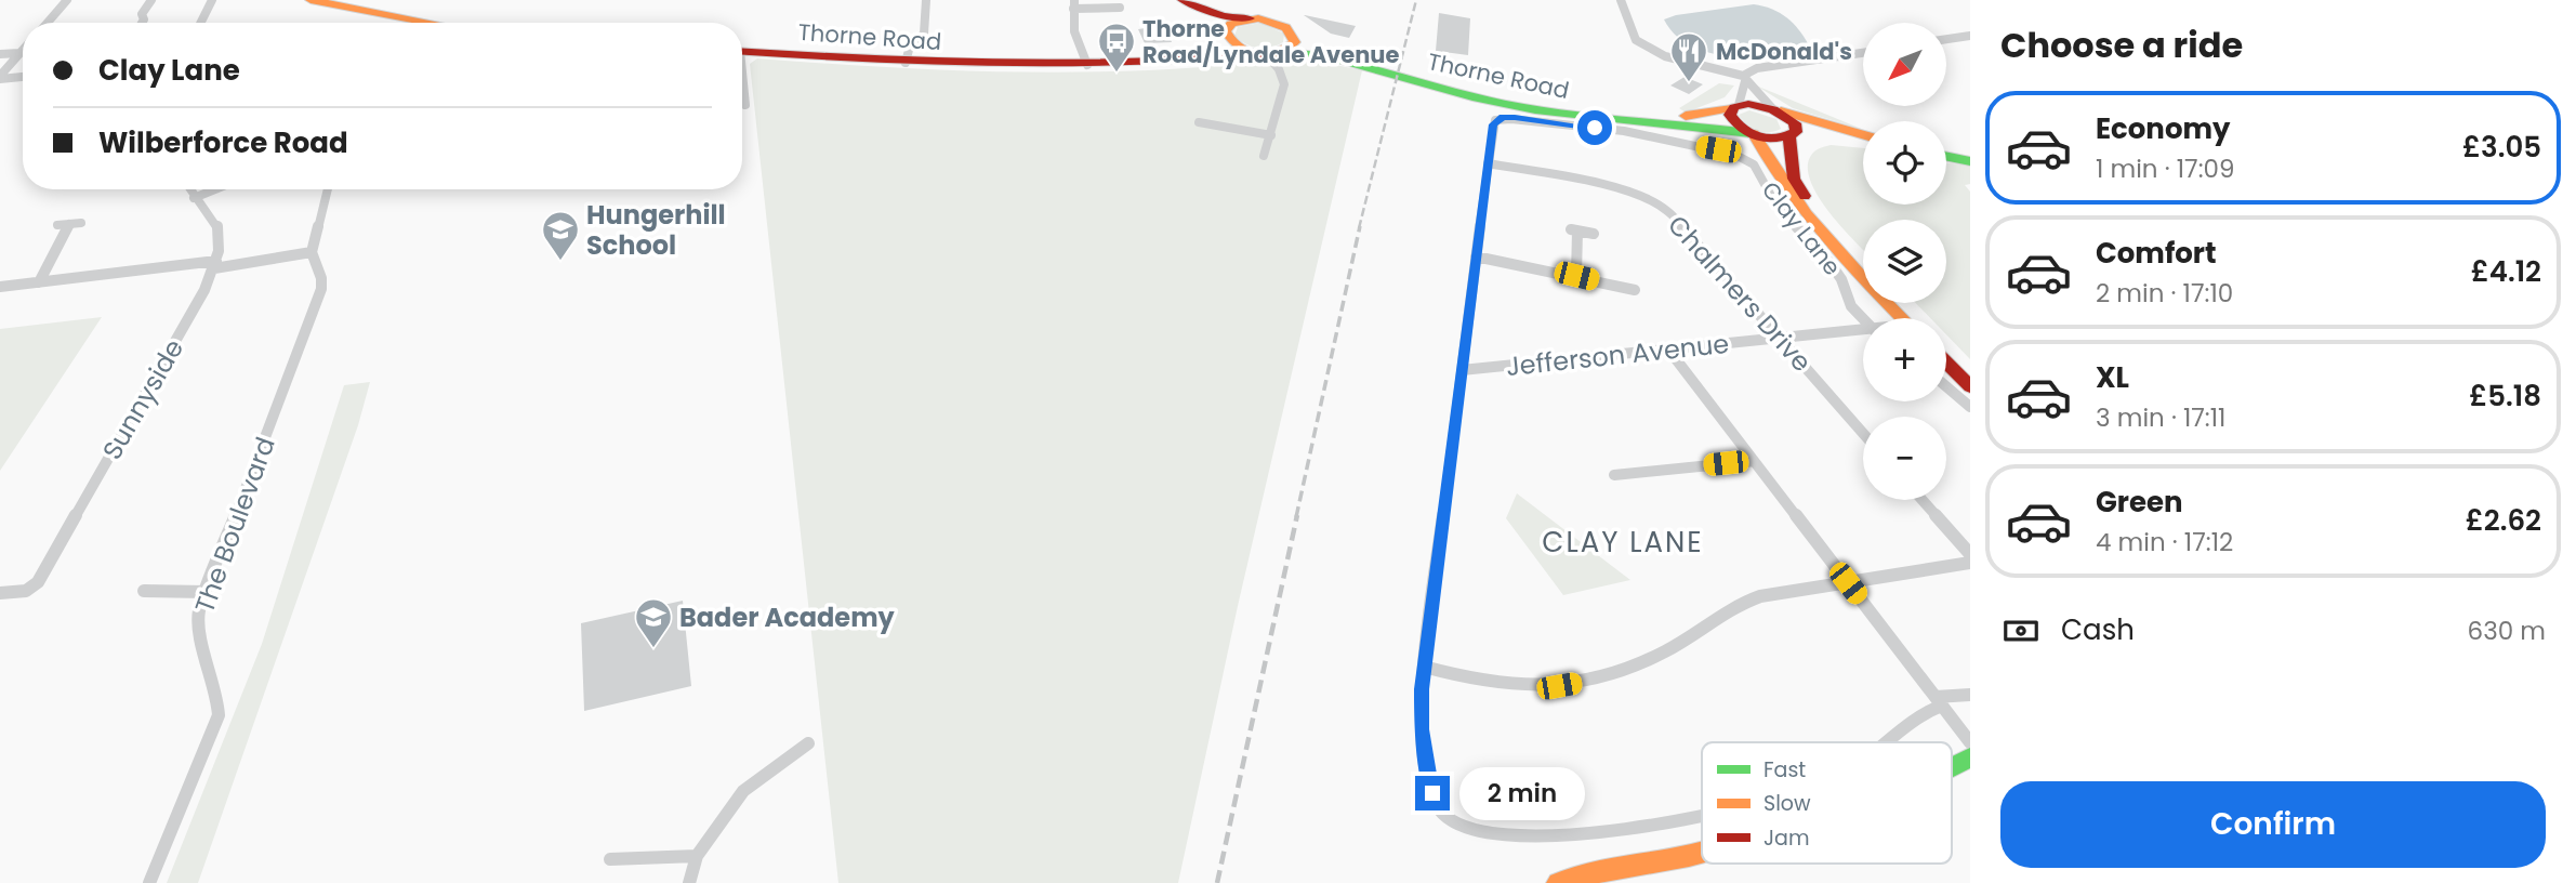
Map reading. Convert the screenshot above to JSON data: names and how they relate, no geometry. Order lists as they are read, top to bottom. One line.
{"streets":{"main road":["Thorne Road"],"street":["Clay Lane","Chalmers Drive","Jefferson Avenue","Sunnyside","The Boulevard"]},"crossings":[["Clay Lane","Chalmers Drive"],["Chalmers Drive","Jefferson Avenue"]],"districts":["CLAY LANE"],"places":{"bus stop":["Thorne Road/Lyndale Avenue"],"restaurant":["McDonald's"],"school or university":["Hungerhill School","Bader Academy"]},"legend":["Fast","Slow","Jam"],"north":"bottom left","page":{"heading":"Choose a ride","map_buttons":["+","−"],"banner":["Clay Lane","Wilberforce Road"],"list":[{"name":"Economy","note":"1 min · 17:09","value":"£3.05"},{"name":"Comfort","note":"2 min · 17:10","value":"£4.12"},{"name":"XL","note":"3 min · 17:11","value":"£5.18"},{"name":"Green","note":"4 min · 17:12","value":"£2.62"}],"pay":["Cash","630 m"],"buttons":"Confirm","bubble":"2 min"}}
